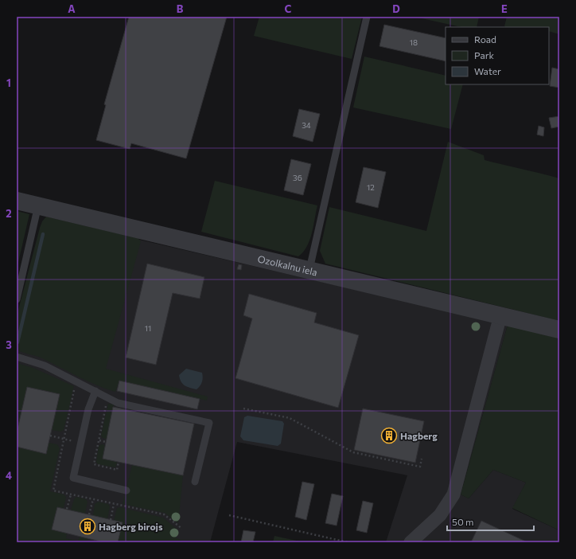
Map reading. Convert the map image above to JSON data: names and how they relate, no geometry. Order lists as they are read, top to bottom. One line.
{"streets":{"street":["Ozolkalnu iela"]},"places":{"building":["Hagberg","Hagberg birojs"]},"house_numbers":["18","34","36","12","11"],"legend":["Road","Park","Water"],"scale_bar":"50 m","grid":{"columns":["A","B","C","D","E"],"rows":["1","2","3","4"]}}
